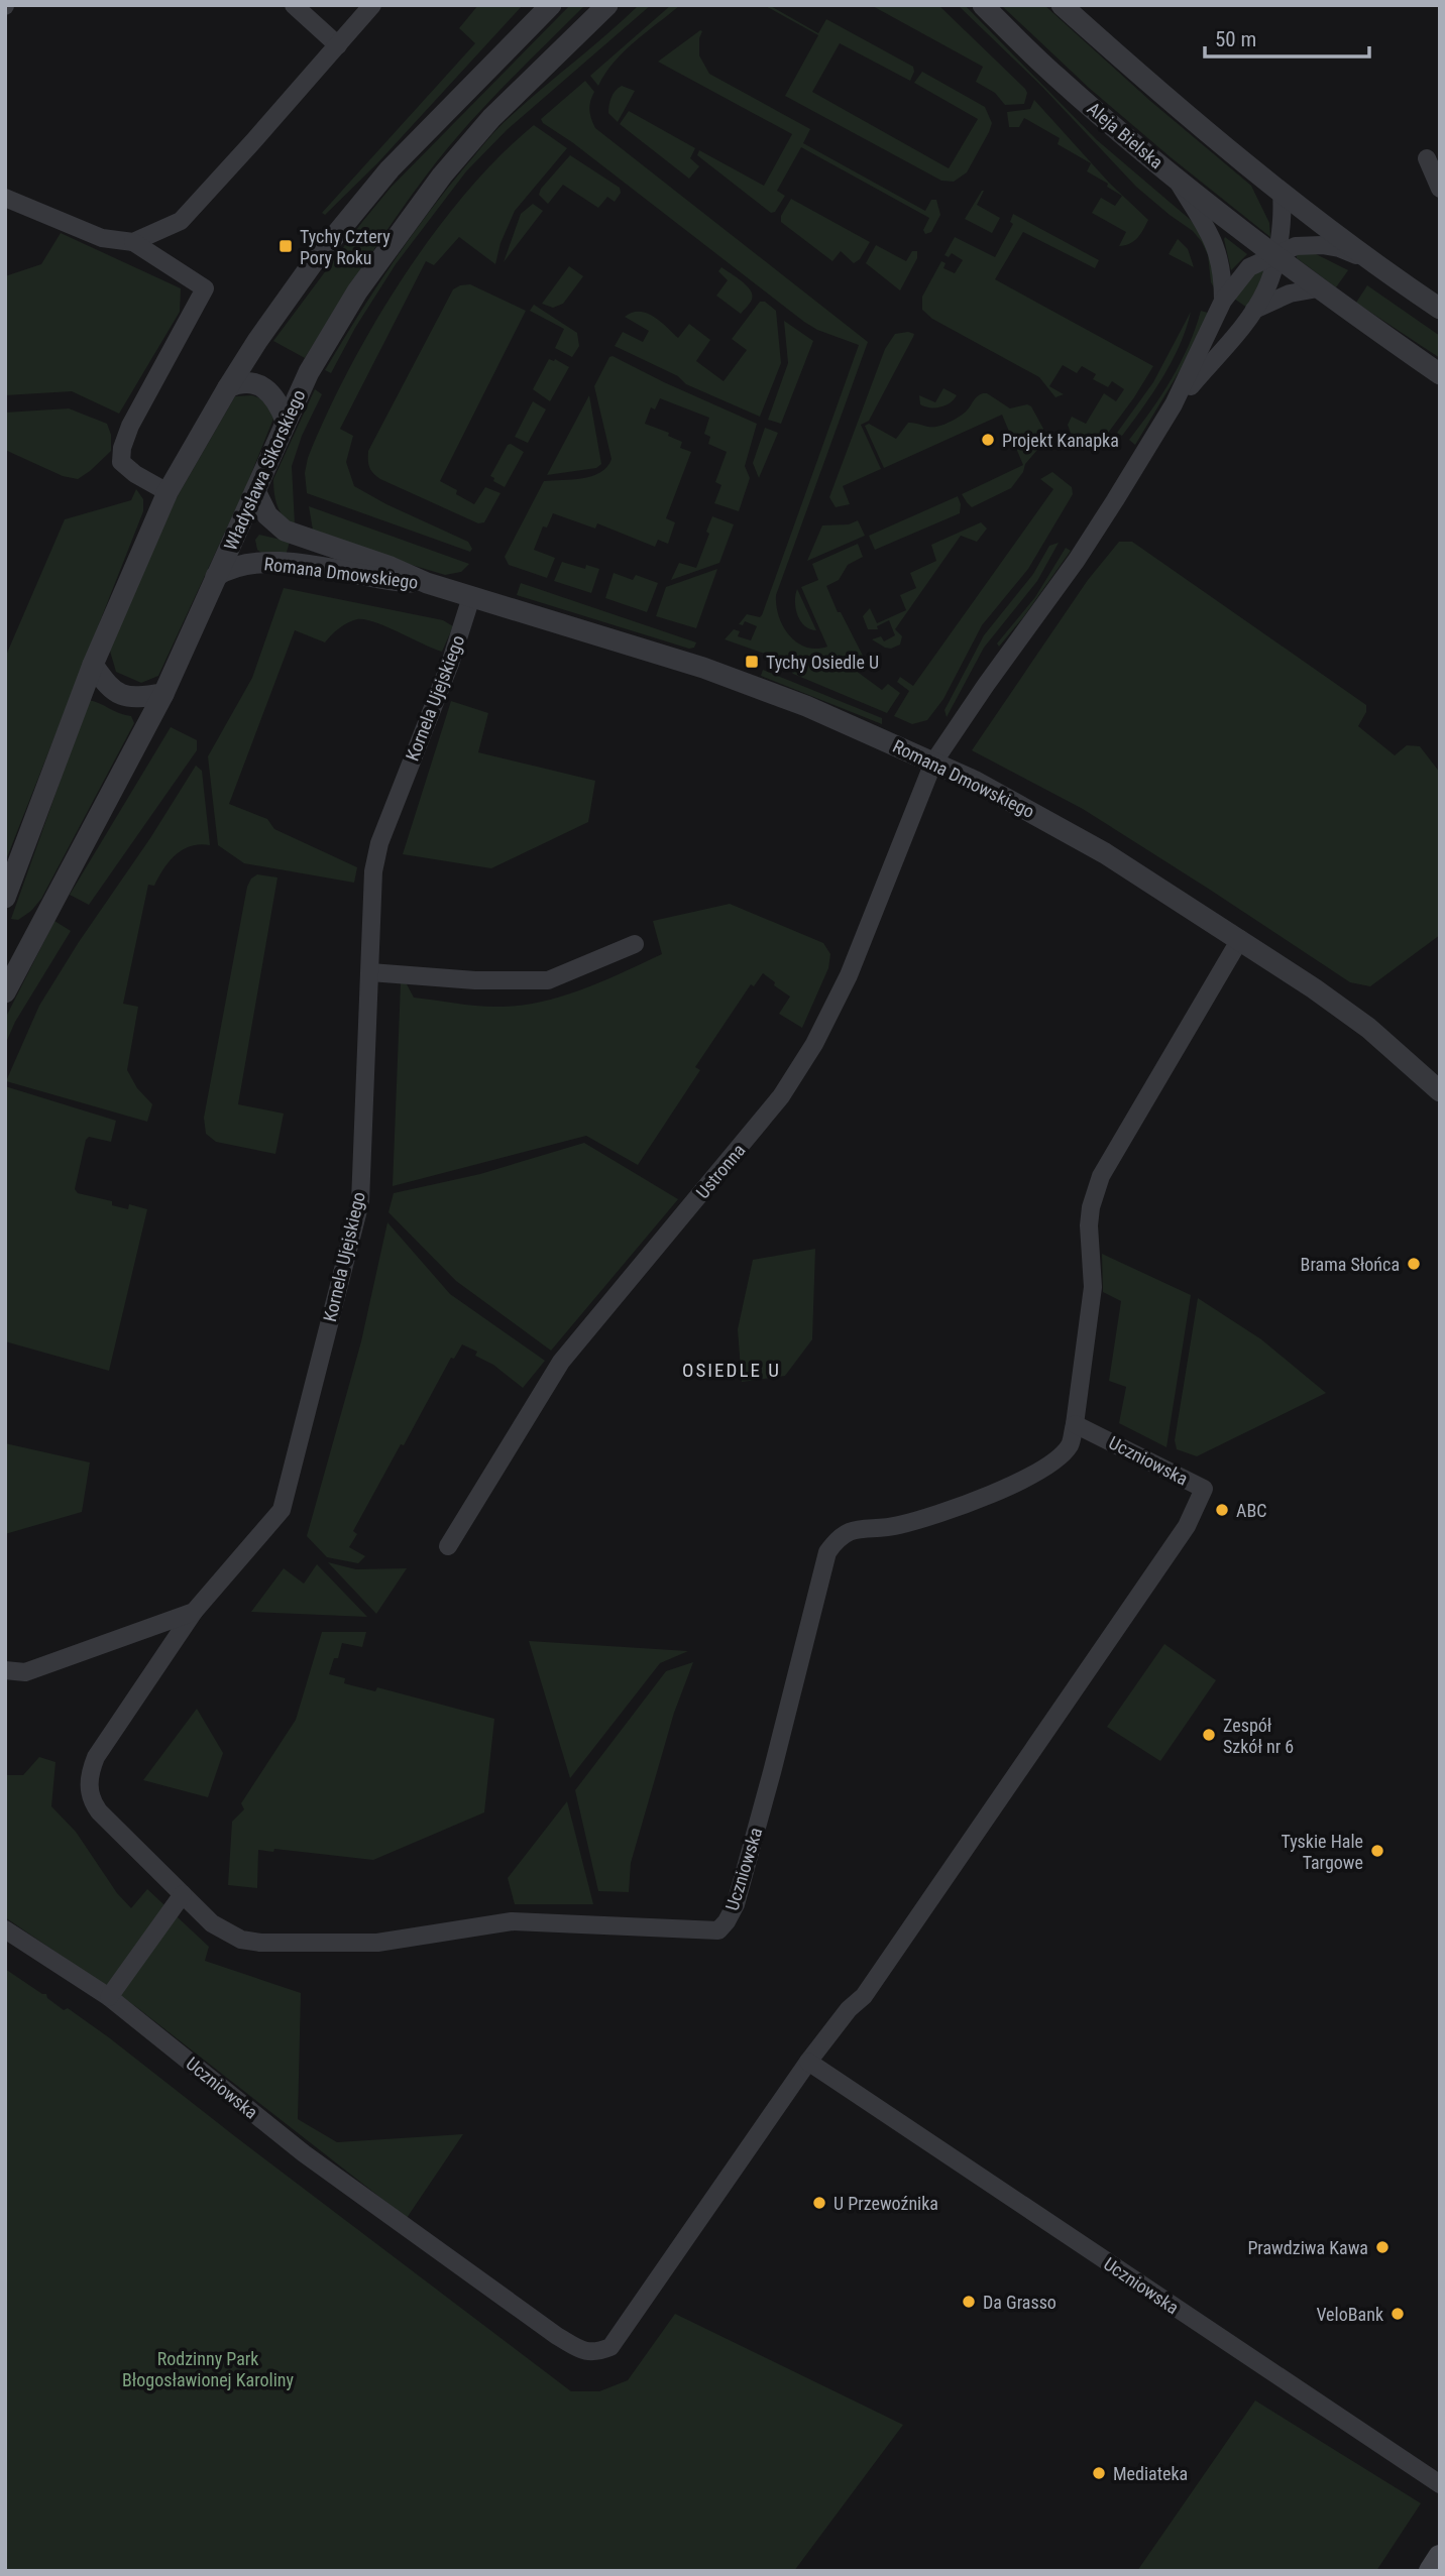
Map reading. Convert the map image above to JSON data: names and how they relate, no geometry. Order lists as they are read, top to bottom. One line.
{"streets":{"street":["Aleja Bielska","Władysława Sikorskiego","Romana Dmowskiego","Kornela Ujejskiego","Ustronna","Uczniowska"]},"crossings":[["Władysława Sikorskiego","Romana Dmowskiego"],["Romana Dmowskiego","Kornela Ujejskiego"],["Romana Dmowskiego","Ustronna"],["Romana Dmowskiego","Uczniowska"],["Kornela Ujejskiego","Uczniowska"]],"districts":["OSIEDLE U"],"parks":["Rodzinny Park Błogosławionej Karoliny"],"places":{"transit":["Tychy Cztery Pory Roku","Tychy Osiedle U"],"other":["Projekt Kanapka","Brama Słońca","ABC","Zespół Szkół nr 6","Tyskie Hale Targowe","U Przewoźnika","Prawdziwa Kawa","Da Grasso","VeloBank","Mediateka"]},"scale_bar":"50 m"}
